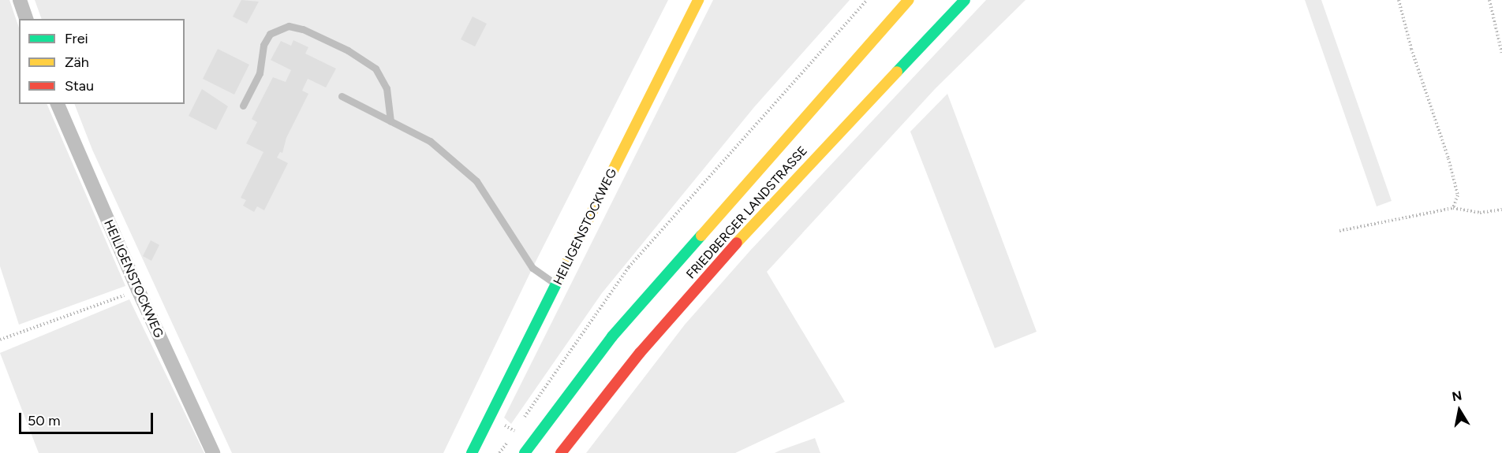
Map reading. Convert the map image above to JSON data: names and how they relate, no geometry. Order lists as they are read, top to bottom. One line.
{"streets":{"main road":["FRIEDBERGER LANDSTRASSE","HEILIGENSTOCKWEG"]},"legend":["Frei","Zäh","Stau"],"scale_bar":"50 m","north":"top"}
